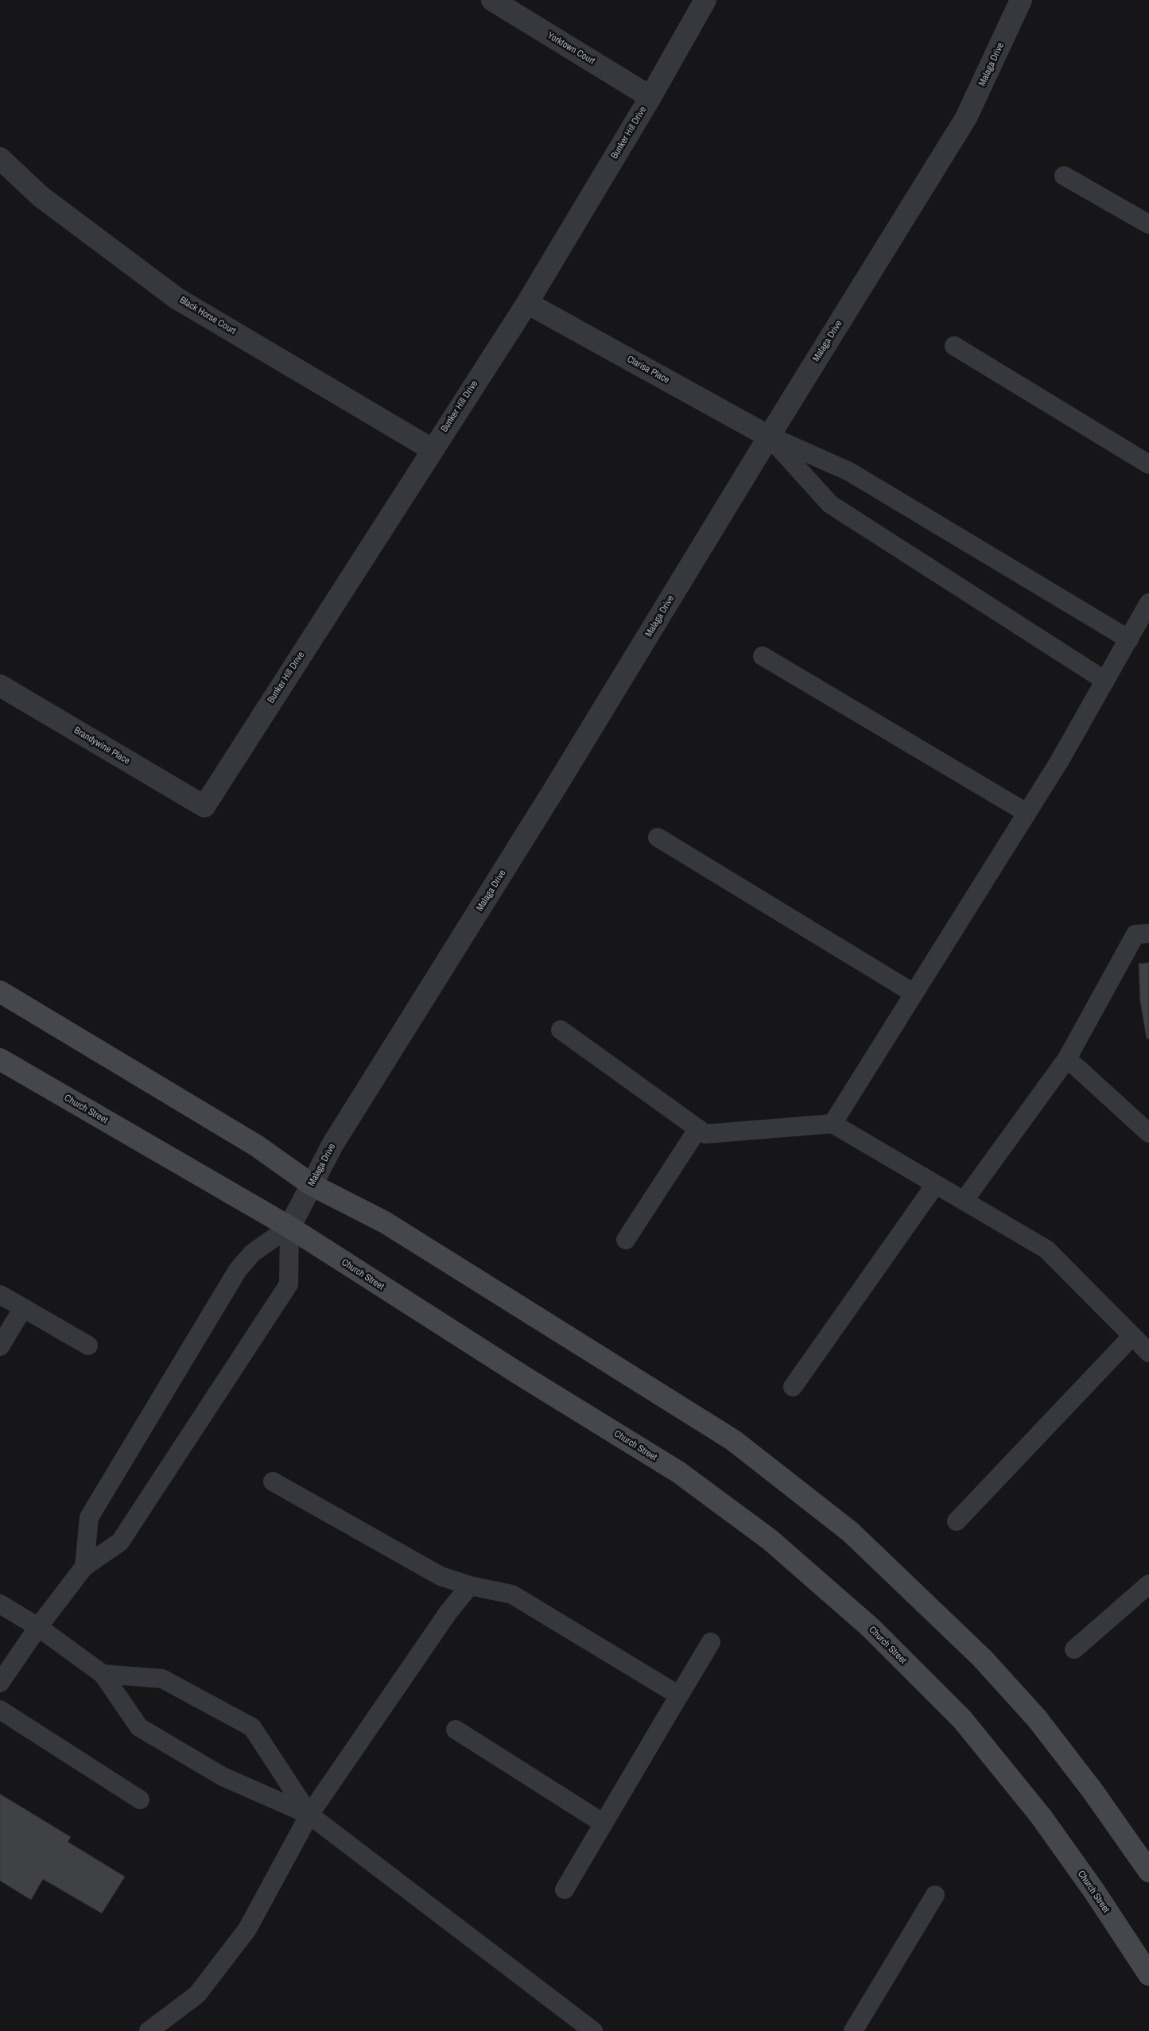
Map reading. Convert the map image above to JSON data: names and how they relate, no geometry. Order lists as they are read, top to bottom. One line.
{"streets":{"main road":["Church Street"],"street":["Yorktown Court","Malaga Drive","Bunker Hill Drive","Black Horse Court","Clarisa Place","Brandywine Place"]},"crossings":[["Yorktown Court","Bunker Hill Drive"],["Malaga Drive","Clarisa Place"],["Malaga Drive","Church Street"],["Bunker Hill Drive","Black Horse Court"],["Bunker Hill Drive","Clarisa Place"],["Bunker Hill Drive","Brandywine Place"]]}
